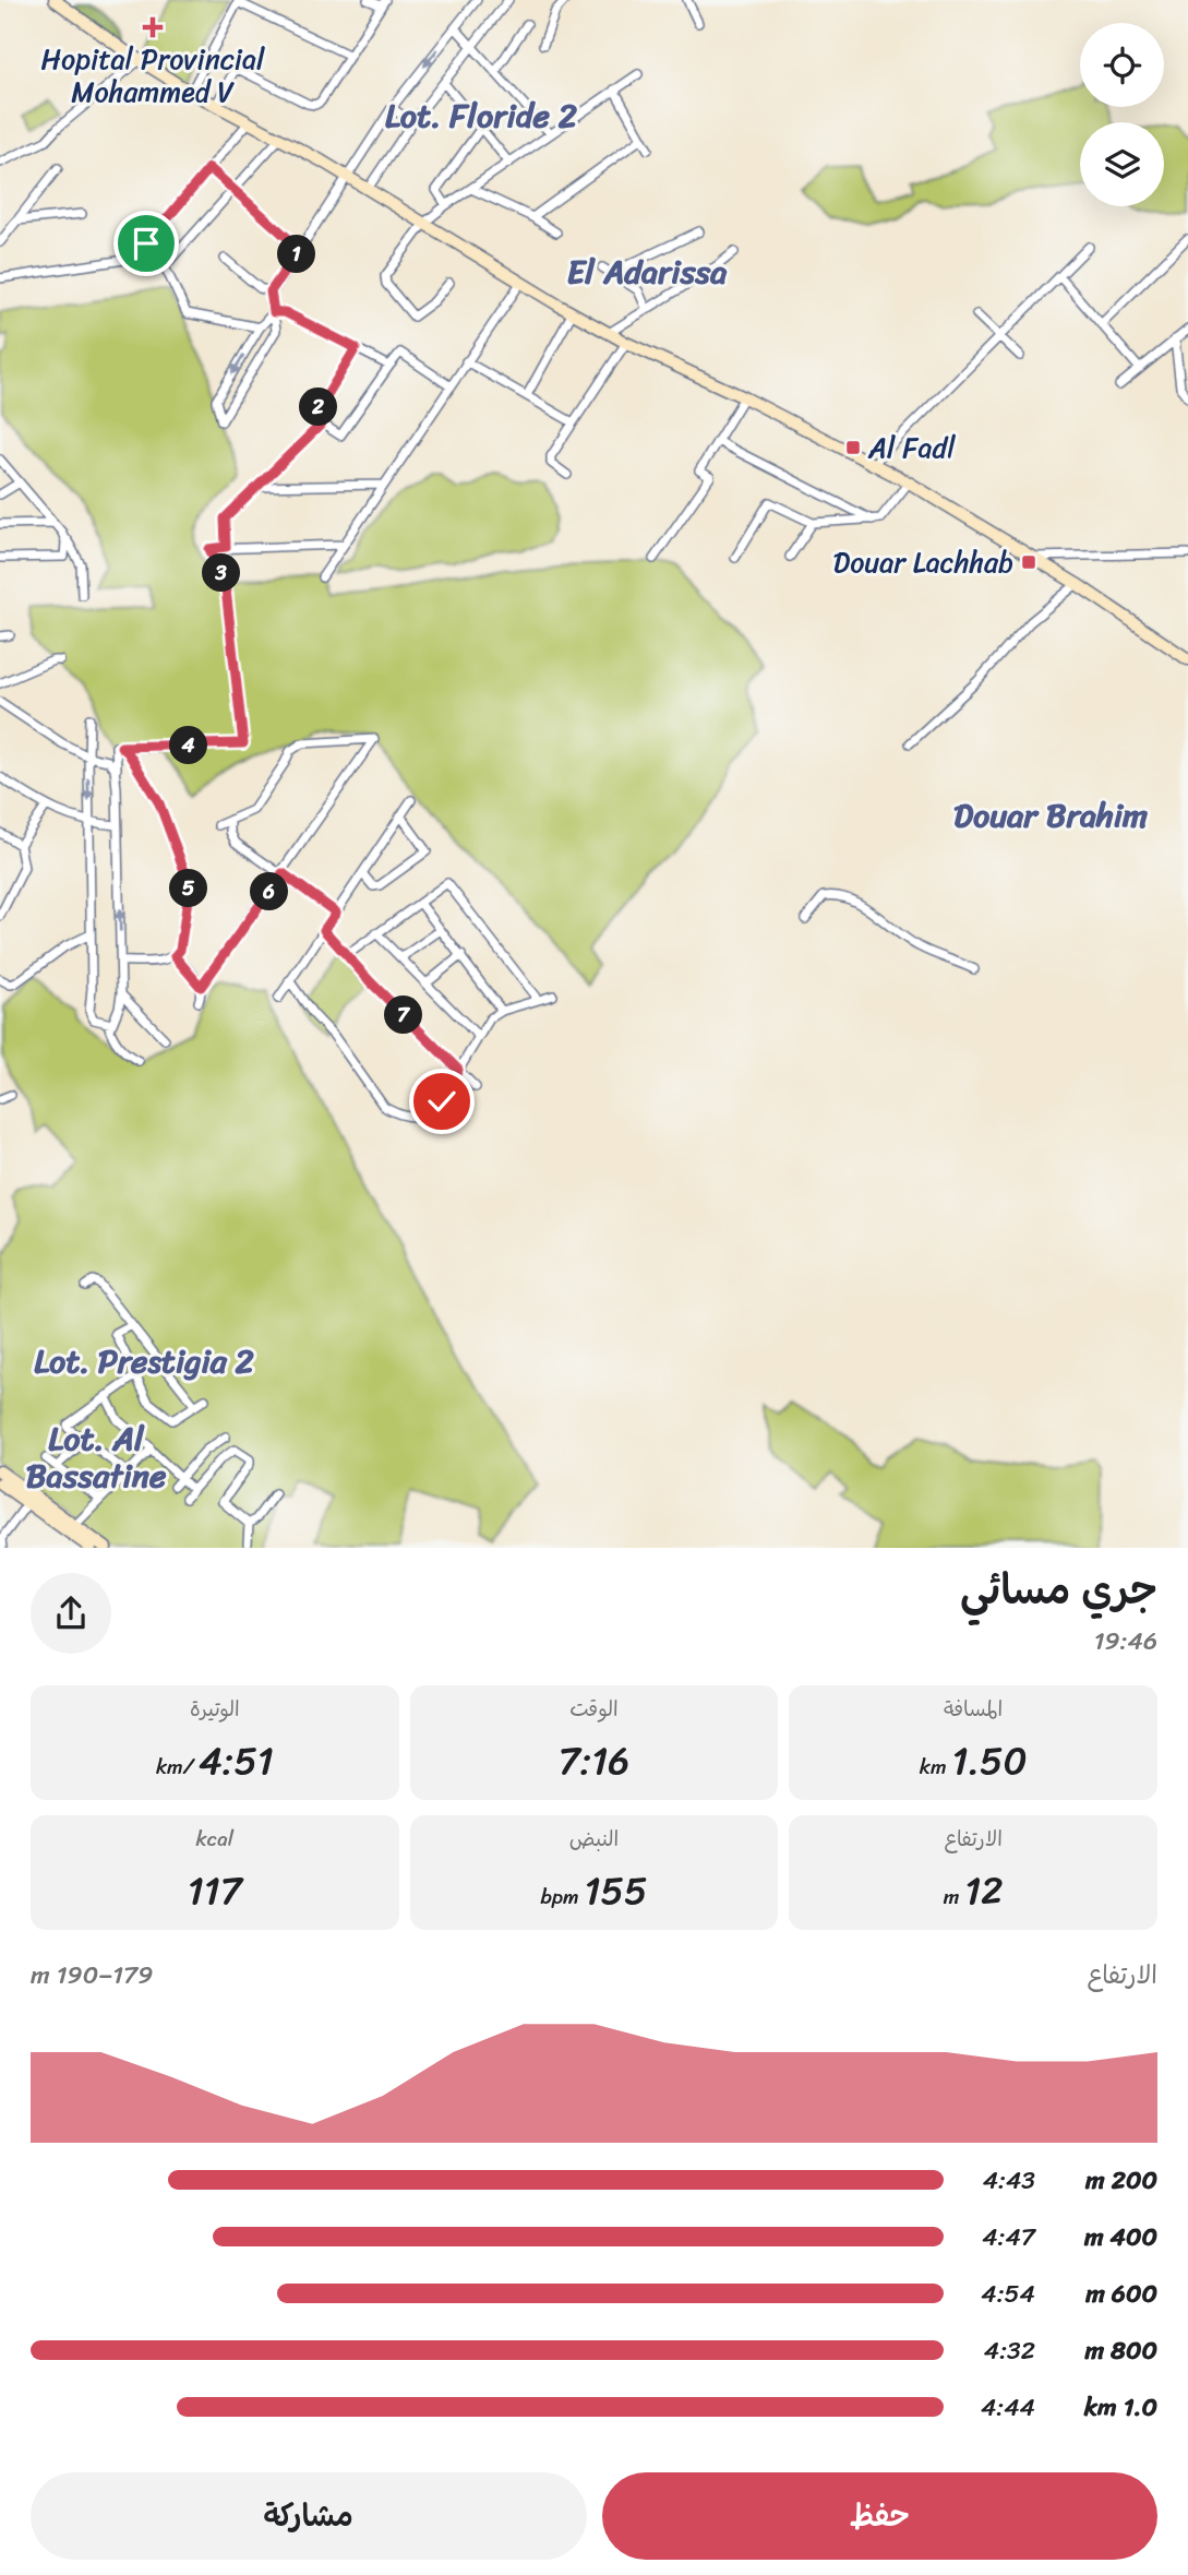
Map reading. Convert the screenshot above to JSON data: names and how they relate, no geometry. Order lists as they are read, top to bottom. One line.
{"districts":["Lot. Floride 2","El Adarissa","Douar Brahim","Lot. Prestigia 2","Lot. Al Bassatine"],"places":{"health":["Hopital Provincial Mohammed V"],"transit":["Al Fadl","Douar Lachhab"]},"page":{"pins":["1","2","3","4","5","6","7"],"heading":["جري مسائي","19:46"],"stats":[["المسافة","1.50 km"],["الوقت","7:16"],["الوتيرة","4:51 /km"],["الارتفاع","12 m"],["النبض","155 bpm"],["kcal","117"]],"chart":["الارتفاع","179–190 m"],"list":[{"name":"200 m","note":"4:43"},{"name":"400 m","note":"4:47"},{"name":"600 m","note":"4:54"},{"name":"800 m","note":"4:32"},{"name":"1.0 km","note":"4:44"}],"buttons":["حفظ","مشاركة"]}}
